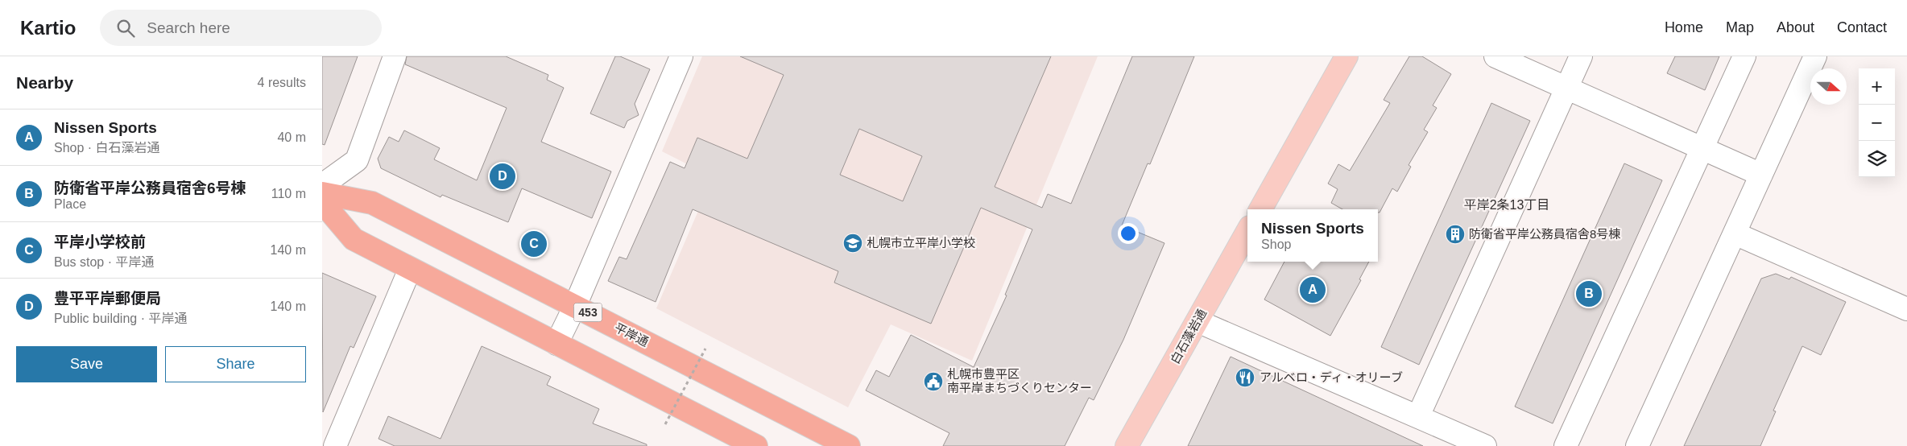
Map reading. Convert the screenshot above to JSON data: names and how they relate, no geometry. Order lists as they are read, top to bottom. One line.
{"streets":{"highway":["453","平岸通"],"main road":["白石藻岩通"]},"districts":["平岸2条13丁目"],"places":{"building":["防衛省平岸公務員宿舎8号棟"],"school or university":["札幌市立平岸小学校"],"restaurant":["アルベロ・ディ・オリーブ"],"public building":["札幌市豊平区 南平岸まちづくりセンター"]},"north":"right","page":{"header":"Kartio","search":"Search here","nav":["Home","Map","About","Contact"],"heading":["Nearby","4 results"],"map_buttons":["+","−"],"list":[{"mark":"A","name":"Nissen Sports","note":"Shop · 白石藻岩通","value":"40 m"},{"mark":"B","name":"防衛省平岸公務員宿舎6号棟","note":"Place","value":"110 m"},{"mark":"C","name":"平岸小学校前","note":"Bus stop · 平岸通","value":"140 m"},{"mark":"D","name":"豊平平岸郵便局","note":"Public building · 平岸通","value":"140 m"}],"pins":["D","C","A","B"],"popup":["Nissen Sports","Shop"],"buttons":["Save","Share"]}}
